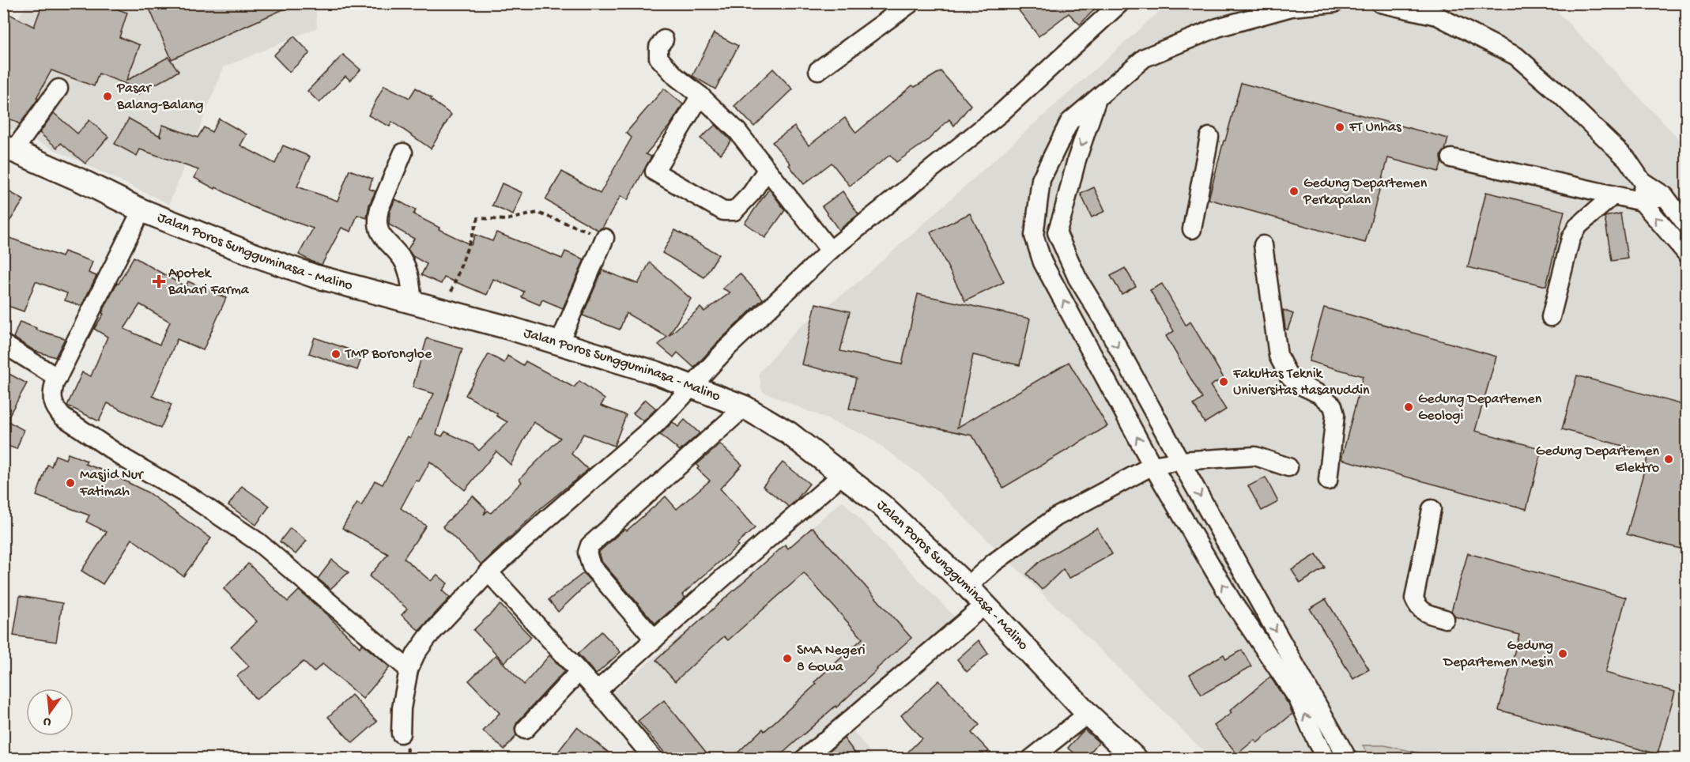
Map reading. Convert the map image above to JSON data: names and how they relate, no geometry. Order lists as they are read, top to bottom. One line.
{"streets":{"main road":["Jalan Poros Sungguminasa - Malino"]},"places":{"other":["Pasar Balang-Balang","FT Unhas","Gedung Departemen Perkapalan","TMP Borongloe","Fakultas Teknik Universitas Hasanuddin","Gedung Departemen Geologi","Gedung Departemen Elektro","Masjid Nur Fatimah","Gedung Departemen Mesin","SMA Negeri 8 Gowa"],"health":["Apotek Bahari Farma"]},"north":"bottom"}
